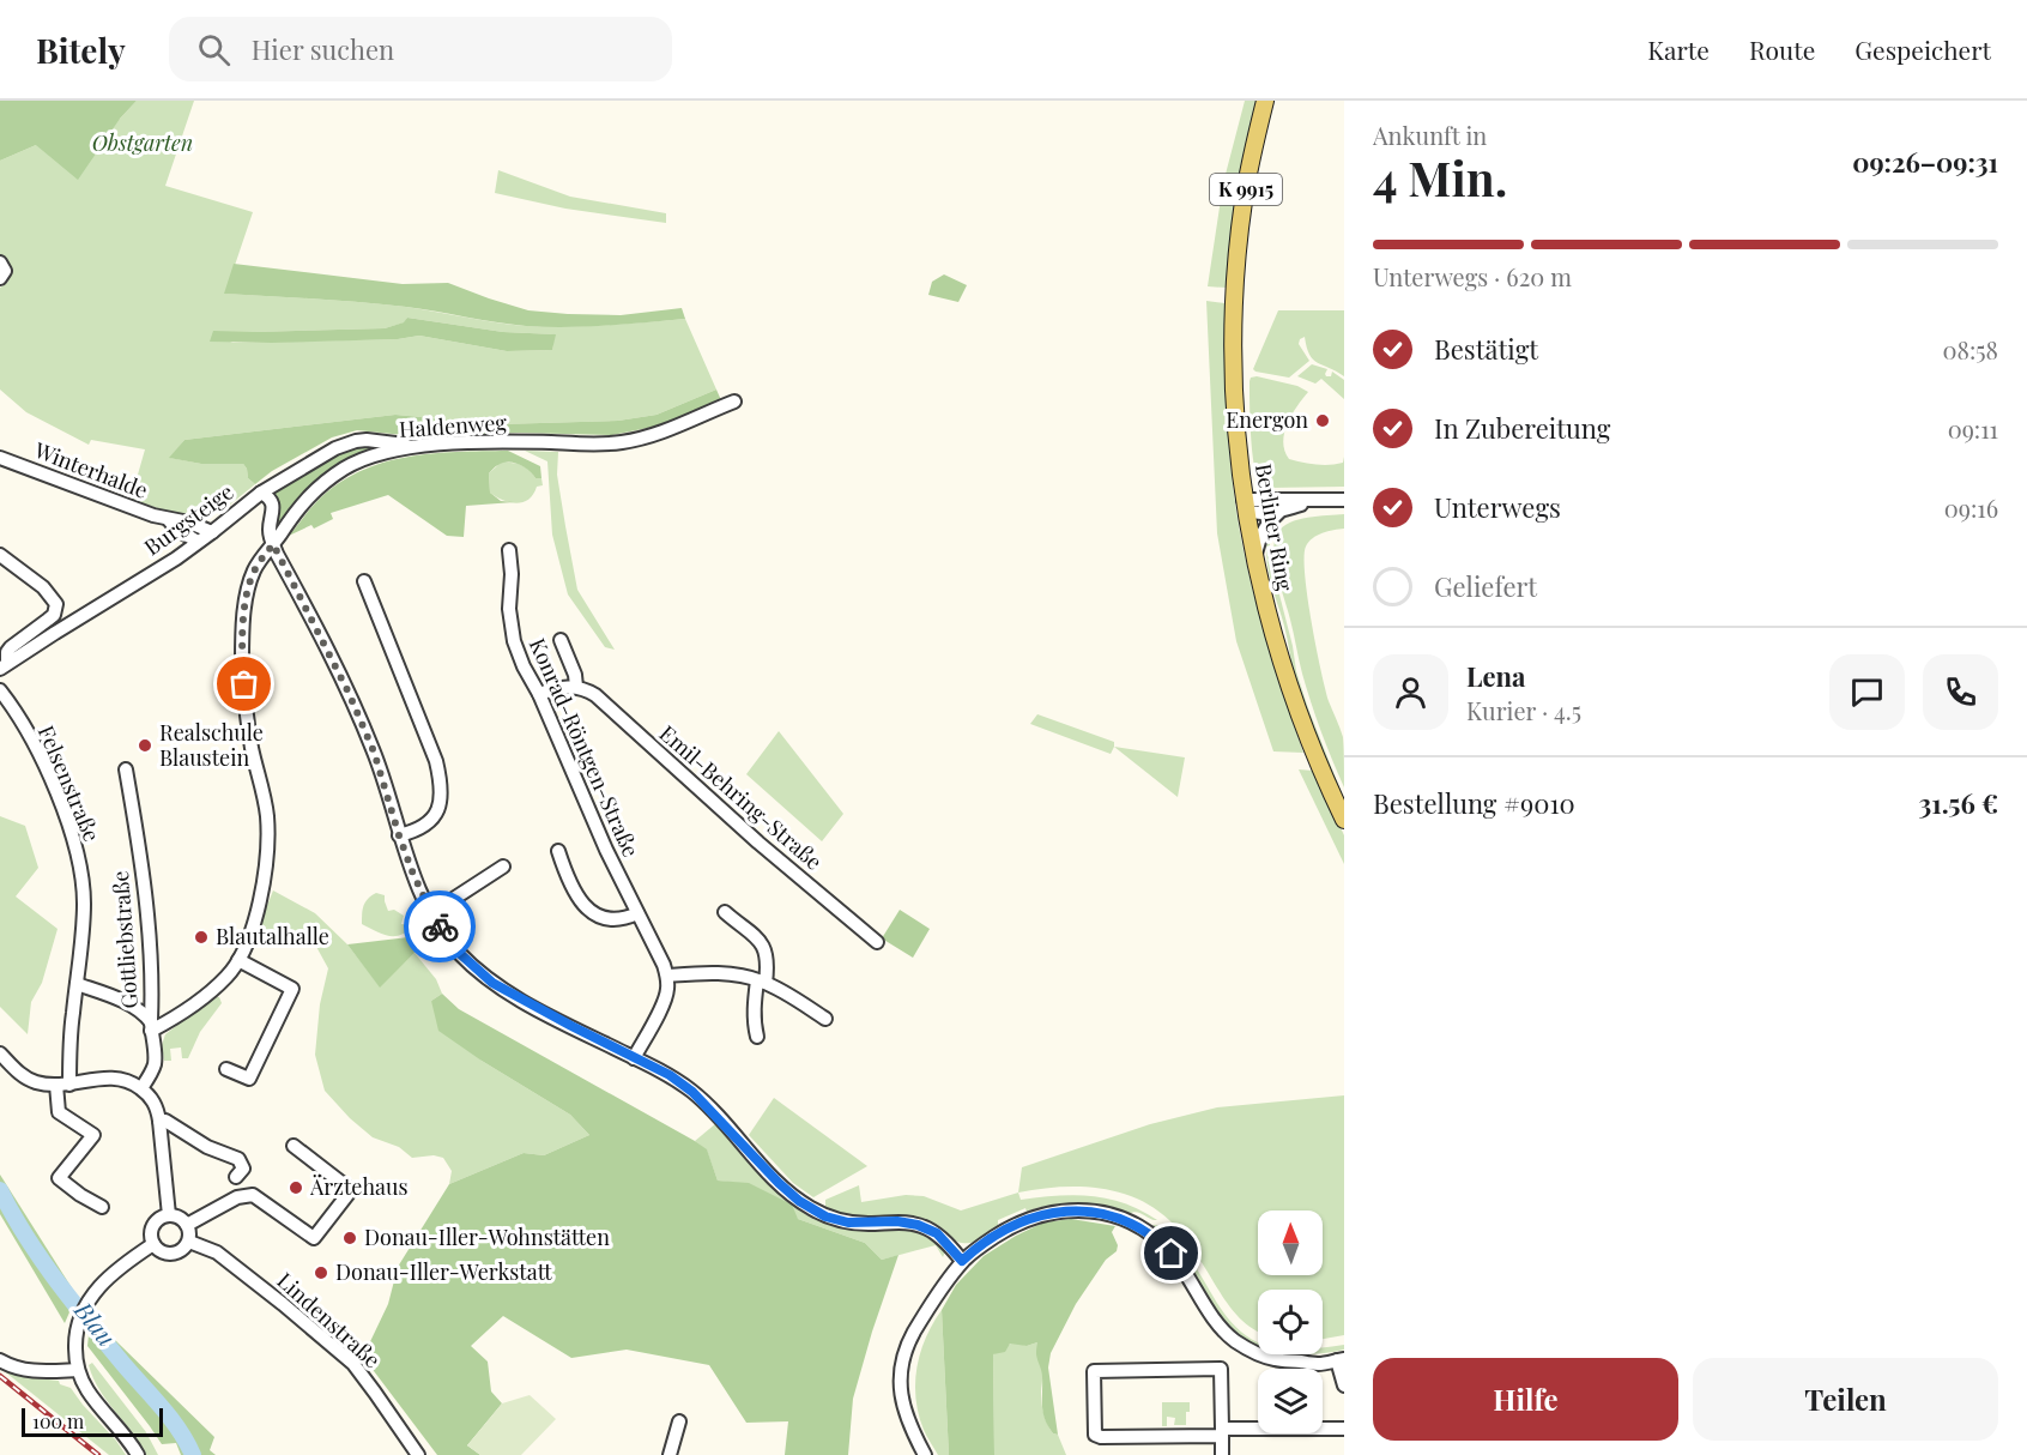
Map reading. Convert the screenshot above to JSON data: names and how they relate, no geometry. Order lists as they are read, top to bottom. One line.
{"streets":{"main road":["K 9915","Berliner Ring"],"street":["Haldenweg","Winterhalde","Burgsteige","Konrad-Röntgen-Straße","Felsenstraße","Emil-Behring-Straße","Gottliebstraße","Lindenstraße"]},"crossings":[["Haldenweg","Burgsteige"],["Haldenweg","Gottliebstraße"],["Winterhalde","Burgsteige"]],"water":["Blau"],"parks":["Obstgarten"],"places":["Energon","Realschule Blaustein","Blautalhalle","Ärztehaus","Donau-Iller-Wohnstätten","Donau-Iller-Werkstatt"],"scale_bar":"100 m","north":"top","page":{"header":"Bitely","search":"Hier suchen","nav":["Karte","Route","Gespeichert"],"heading":["4 Min.","Ankunft in","09:26–09:31"],"panel":["Lena","Kurier · 4.5","Bestellung #9010","31.56 €"],"bar":"Unterwegs · 620 m","list":[["Bestätigt","08:58"],["In Zubereitung","09:11"],["Unterwegs","09:16"],"Geliefert"],"buttons":["Hilfe","Teilen"],"scale":"100 m"}}
